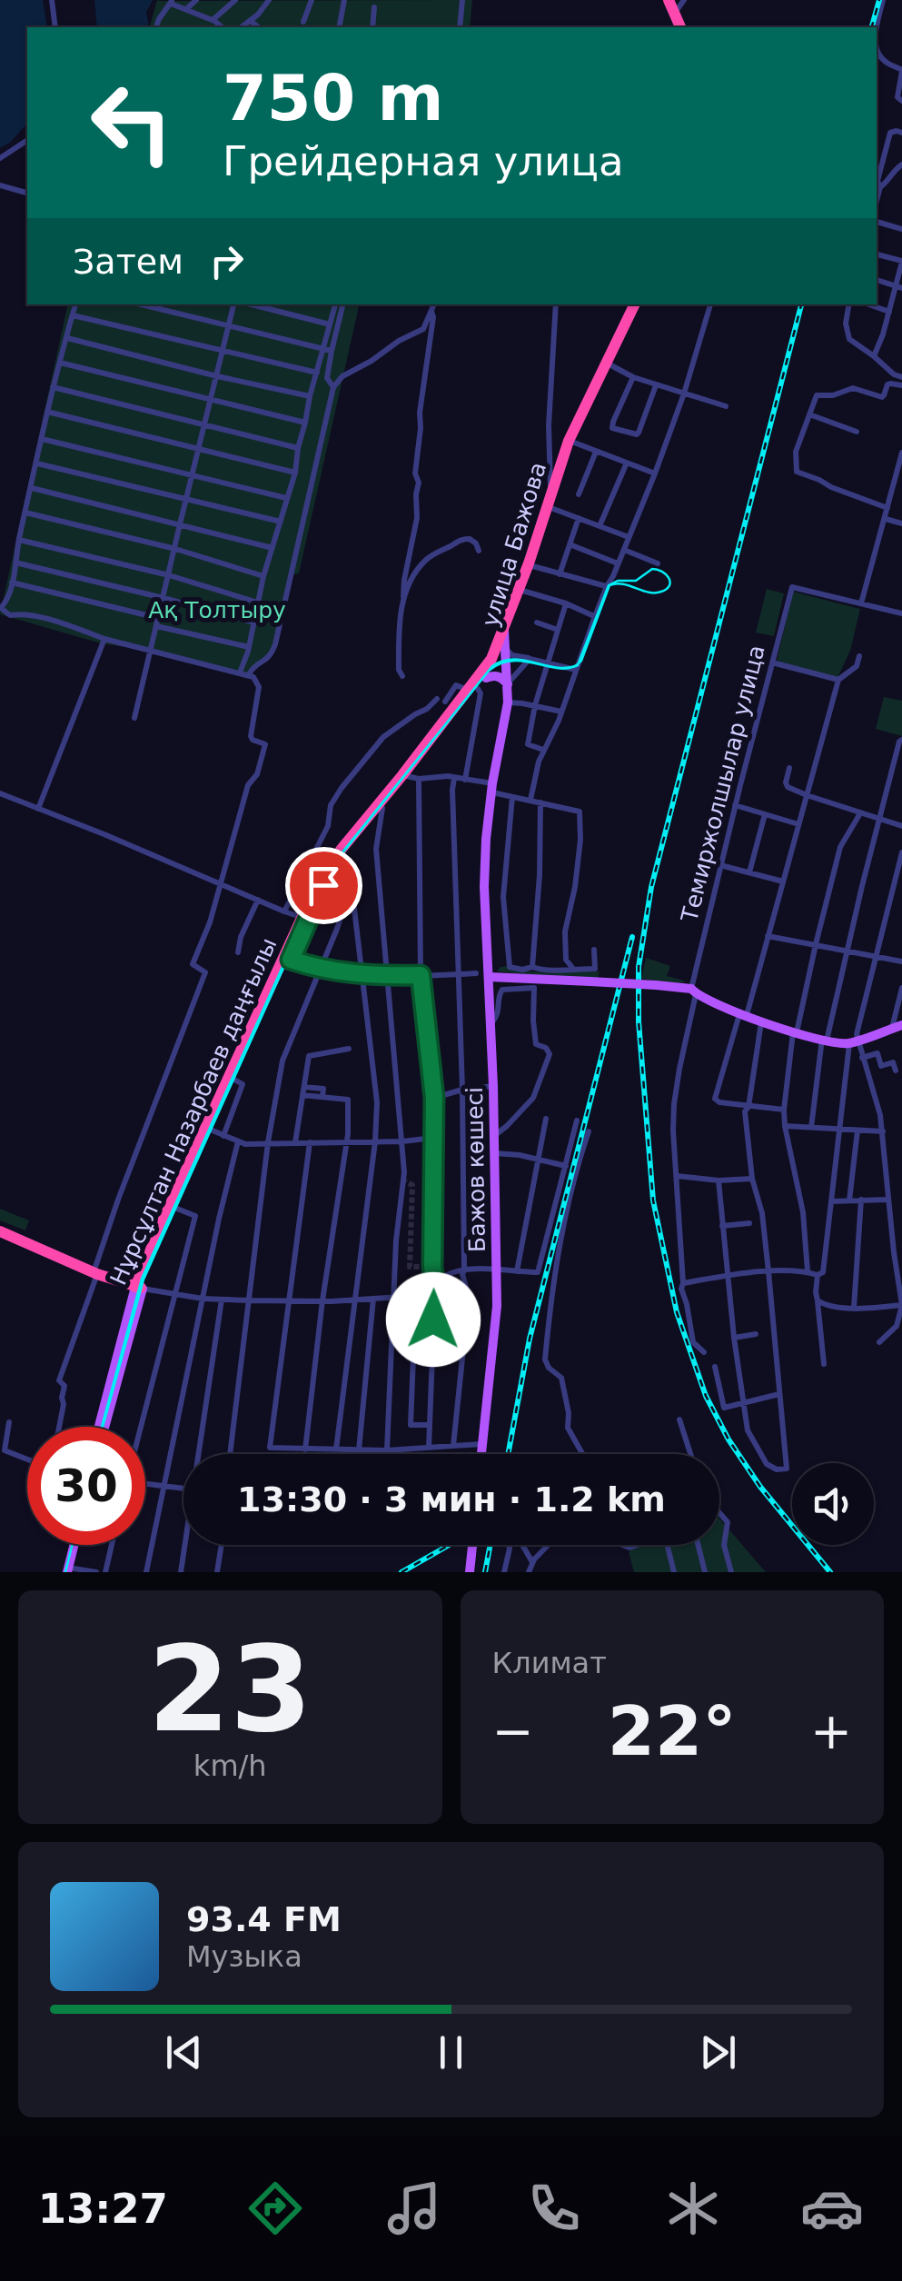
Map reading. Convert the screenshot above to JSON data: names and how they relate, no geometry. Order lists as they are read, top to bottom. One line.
{"streets":{"highway":["улица Бажова","Нұрсұлтан Назарбаев даңғылы"],"main road":["Бажов көшесі"],"street":["Темиржолшылар улица"]},"crossings":[["улица Бажова","Нұрсұлтан Назарбаев даңғылы"],["улица Бажова","Бажов көшесі"]],"parks":["Ақ Толтыру"],"page":{"turn":["750 m","Грейдерная улица"],"then":"Затем","limit":"30","trip":"13:30 · 3 мин · 1.2 km","tile":[["23","km/h"],"Климат"],"heat":["−","22°","+"],"song":["93.4 FM","Музыка"],"tabs":"13:27"}}
